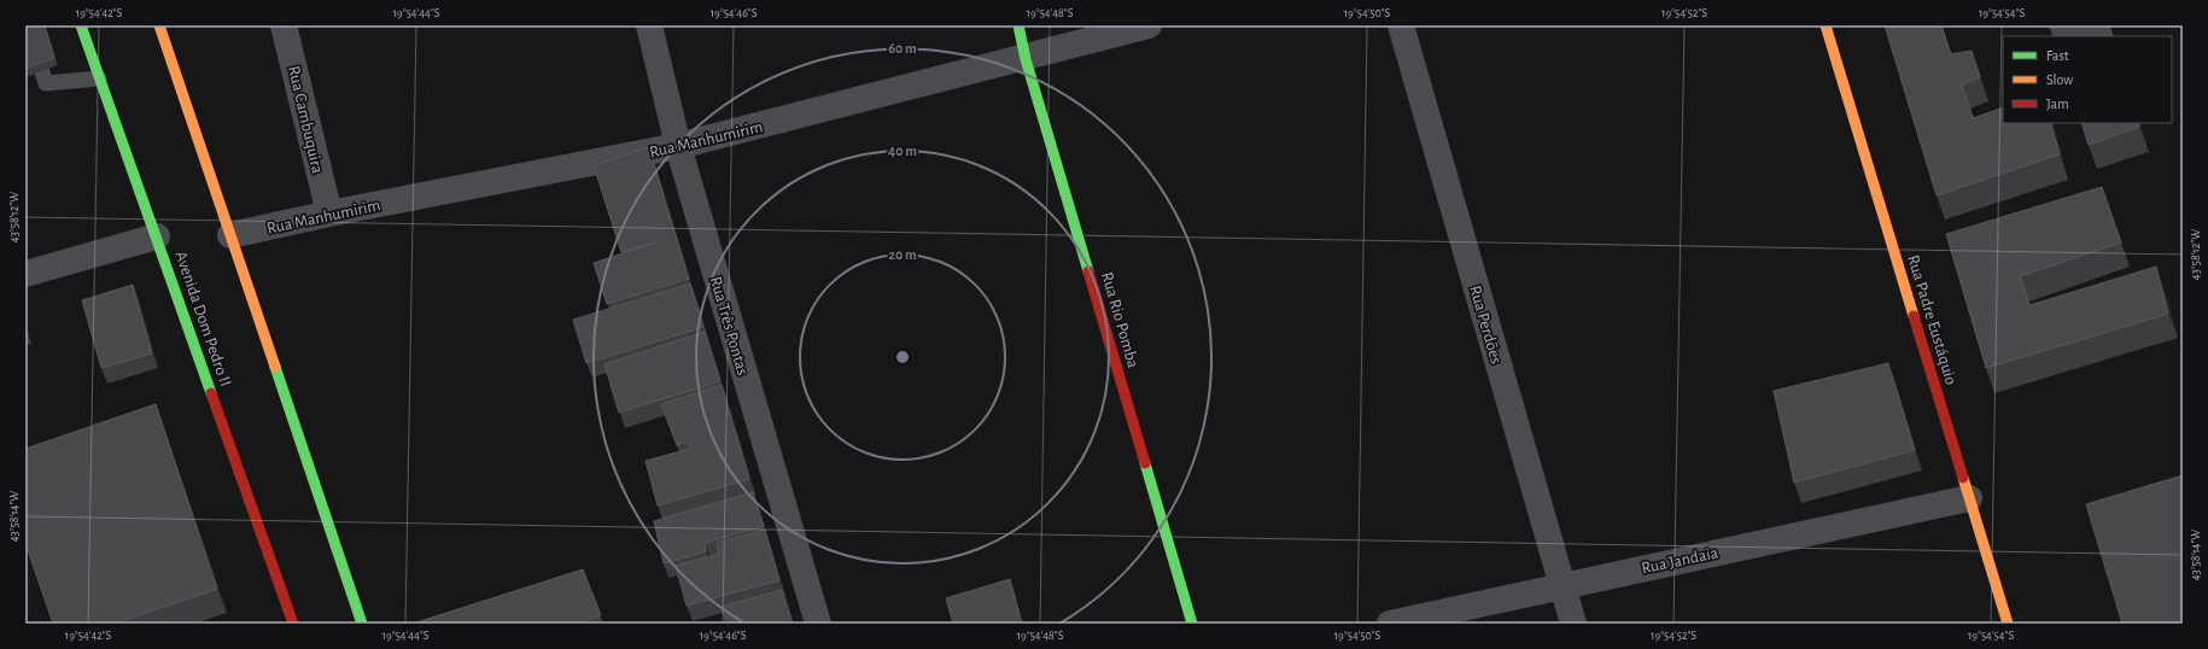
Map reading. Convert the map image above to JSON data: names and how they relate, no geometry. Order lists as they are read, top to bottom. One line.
{"streets":{"main road":["Avenida Dom Pedro II","Rua Rio Pomba","Rua Padre Eustáquio"],"street":["Rua Cambuquira","Rua Manhumirim","Rua Perdões","Rua Três Pontas","Rua Jandaia"]},"crossings":[["Rua Cambuquira","Rua Manhumirim"],["Rua Manhumirim","Rua Rio Pomba"],["Rua Manhumirim","Rua Três Pontas"],["Rua Padre Eustáquio","Rua Jandaia"],["Rua Perdões","Rua Jandaia"]],"legend":["Fast","Slow","Jam"],"coordinates":["19°54'42\"S","19°54'44\"S","19°54'46\"S","19°54'48\"S","19°54'50\"S","19°54'52\"S","19°54'54\"S","43°58'12\"W","43°58'14\"W"],"rings":["60 m","40 m","20 m"]}
